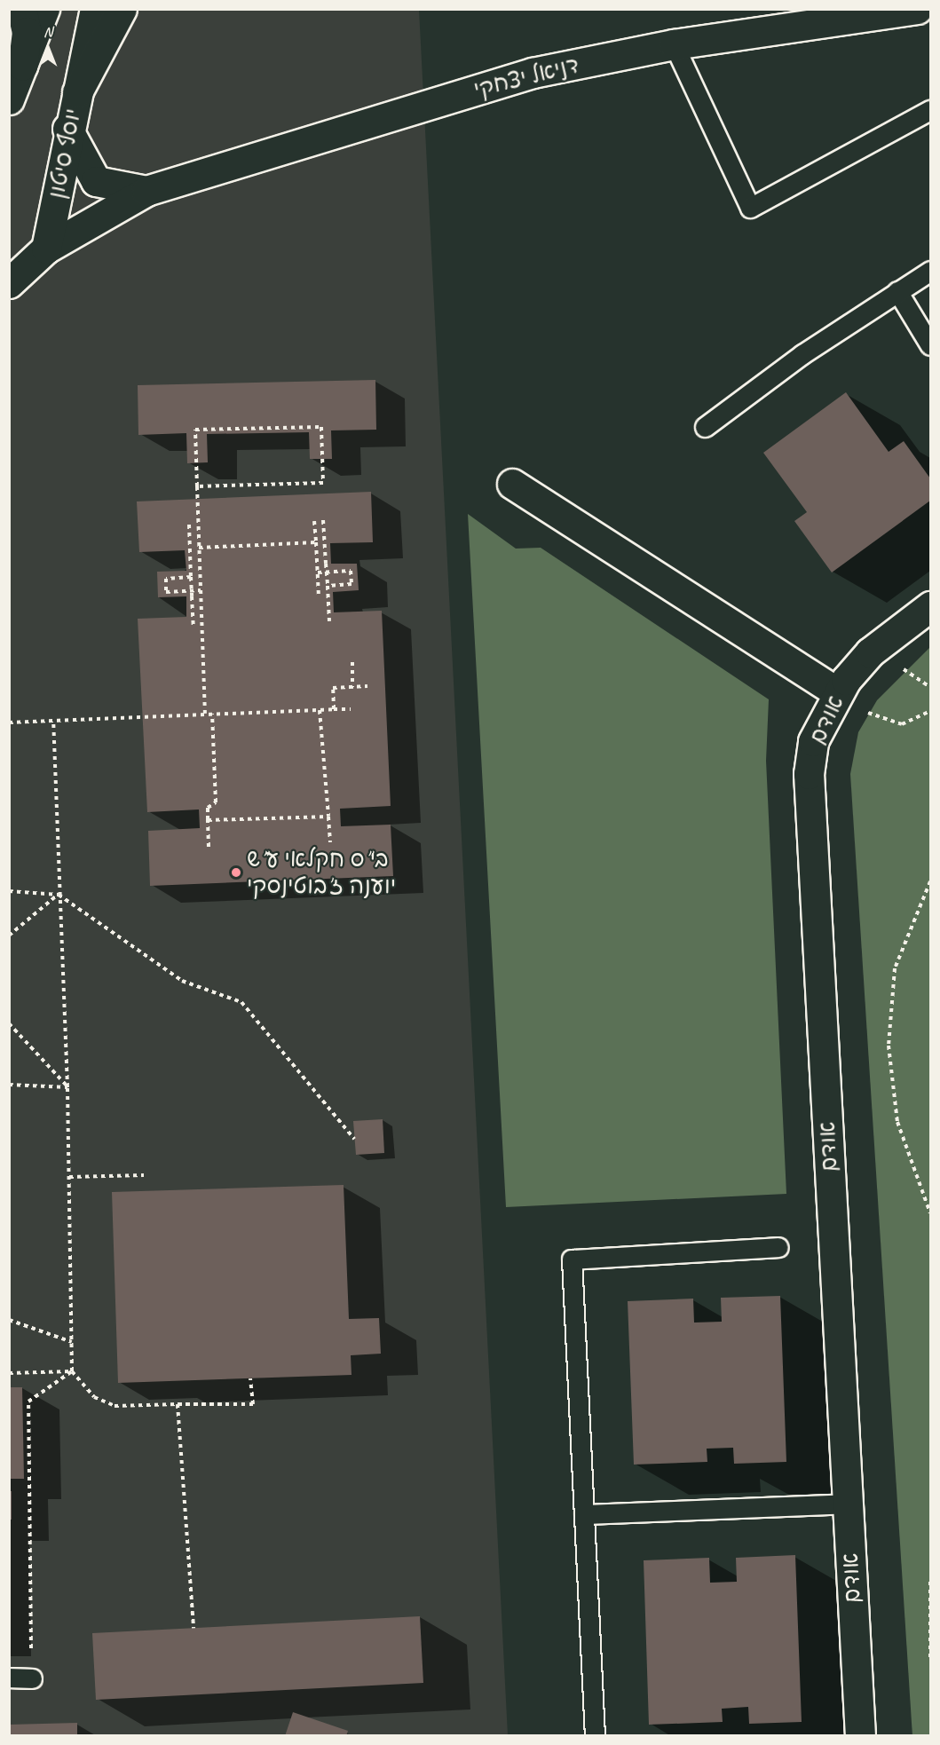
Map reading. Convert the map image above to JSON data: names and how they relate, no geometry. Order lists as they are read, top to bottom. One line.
{"streets":{"street":["דניאל יצחקי","יוסף סיטון","אודם"]},"crossings":[["דניאל יצחקי","יוסף סיטון"]],"places":["בי\"ס חקלאי ע\"ש יוענה ז'בוטינסקי"],"north":"top"}
